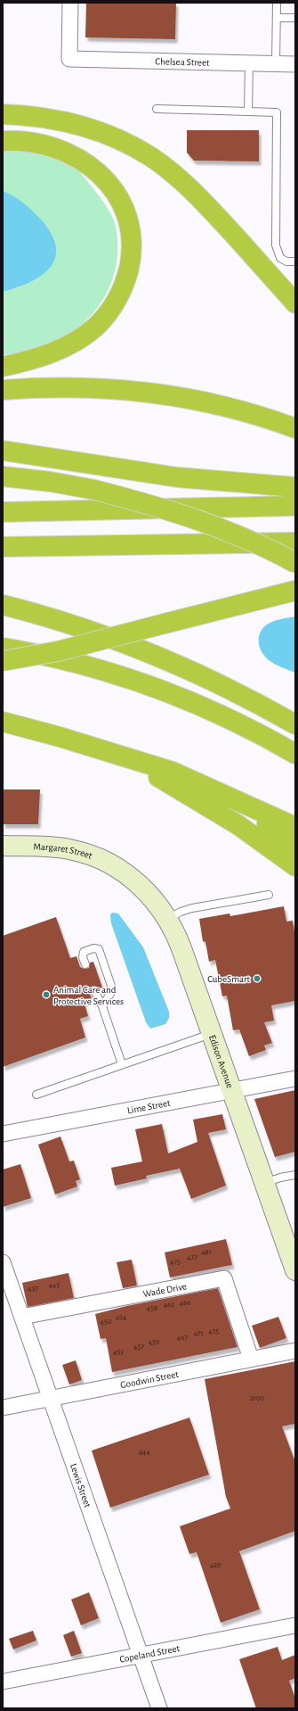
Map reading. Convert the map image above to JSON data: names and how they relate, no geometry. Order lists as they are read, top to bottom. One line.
{"streets":{"main road":["Margaret Street","Edison Avenue"],"street":["Chelsea Street","Lime Street","Wade Drive","Goodwin Street","Lewis Street","Copeland Street"]},"crossings":[["Margaret Street","Edison Avenue"],["Edison Avenue","Lime Street"],["Wade Drive","Goodwin Street"],["Wade Drive","Lewis Street"],["Goodwin Street","Lewis Street"],["Lewis Street","Copeland Street"]],"places":["CubeSmart","Animal Care and Protective Services"],"house_numbers":["481","477","475","445","437","466","462","458","454","450","475","471","467","459","457","453","2109","444","429"]}
